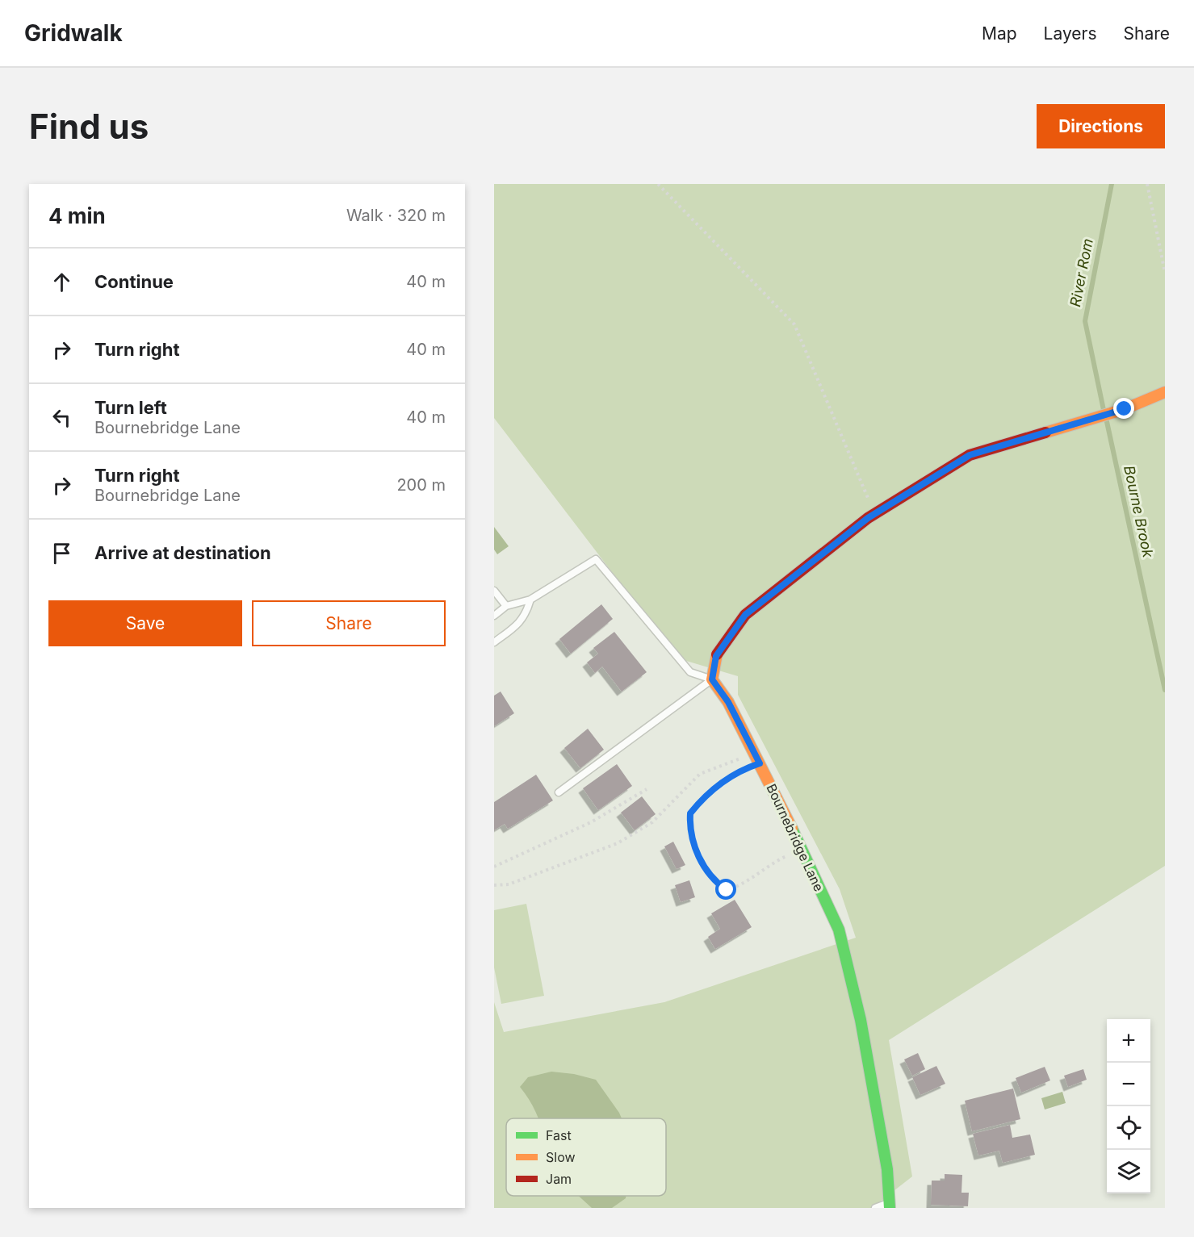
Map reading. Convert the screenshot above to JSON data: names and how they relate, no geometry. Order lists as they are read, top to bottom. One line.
{"streets":{"street":["Bournebridge Lane"]},"water":["River Rom","Bourne Brook"],"legend":["Fast","Slow","Jam"],"page":{"header":"Gridwalk","nav":["Map","Layers","Share"],"buttons":["Directions",["Save","Share"]],"title":"Find us","heading":["4 min","Walk · 320 m"],"list":[["Continue","40 m"],["Turn right","40 m"],["Turn left","Bournebridge Lane","40 m"],["Turn right","Bournebridge Lane","200 m"],"Arrive at destination"],"map_buttons":["+","−"]}}
